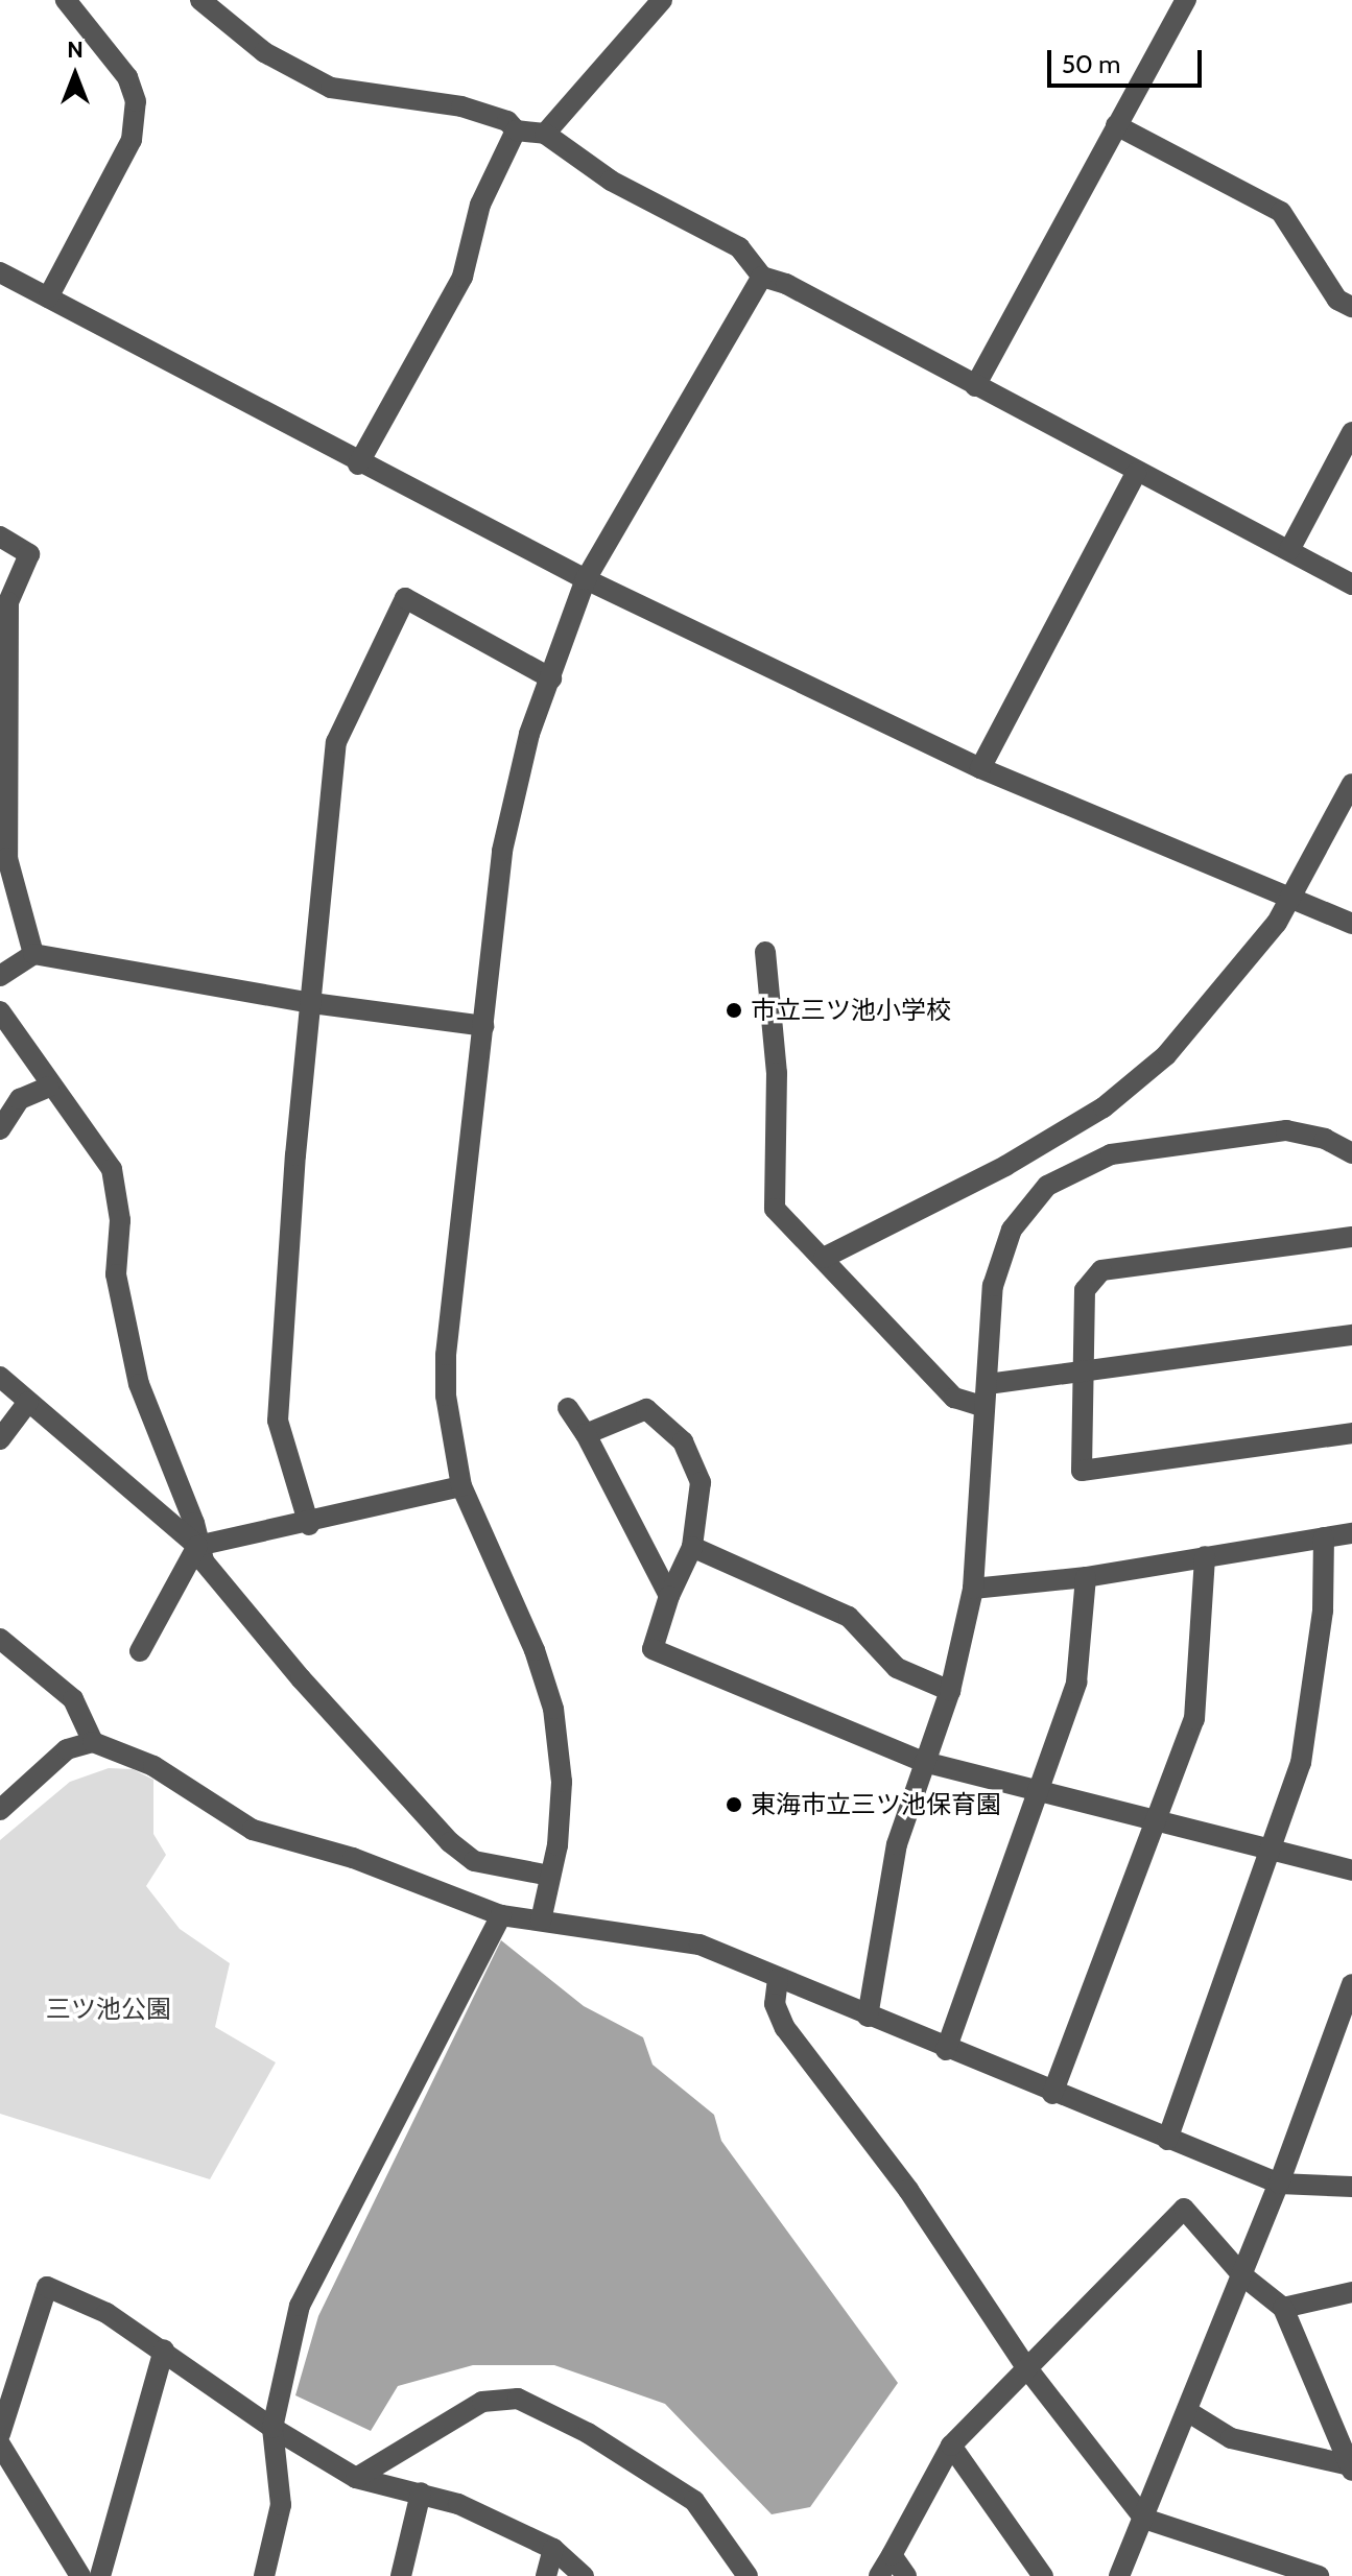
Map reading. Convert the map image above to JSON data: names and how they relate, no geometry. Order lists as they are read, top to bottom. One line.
{"parks":["三ツ池公園"],"places":["市立三ツ池小学校","東海市立三ツ池保育園"],"scale_bar":"50 m","north":"top"}
